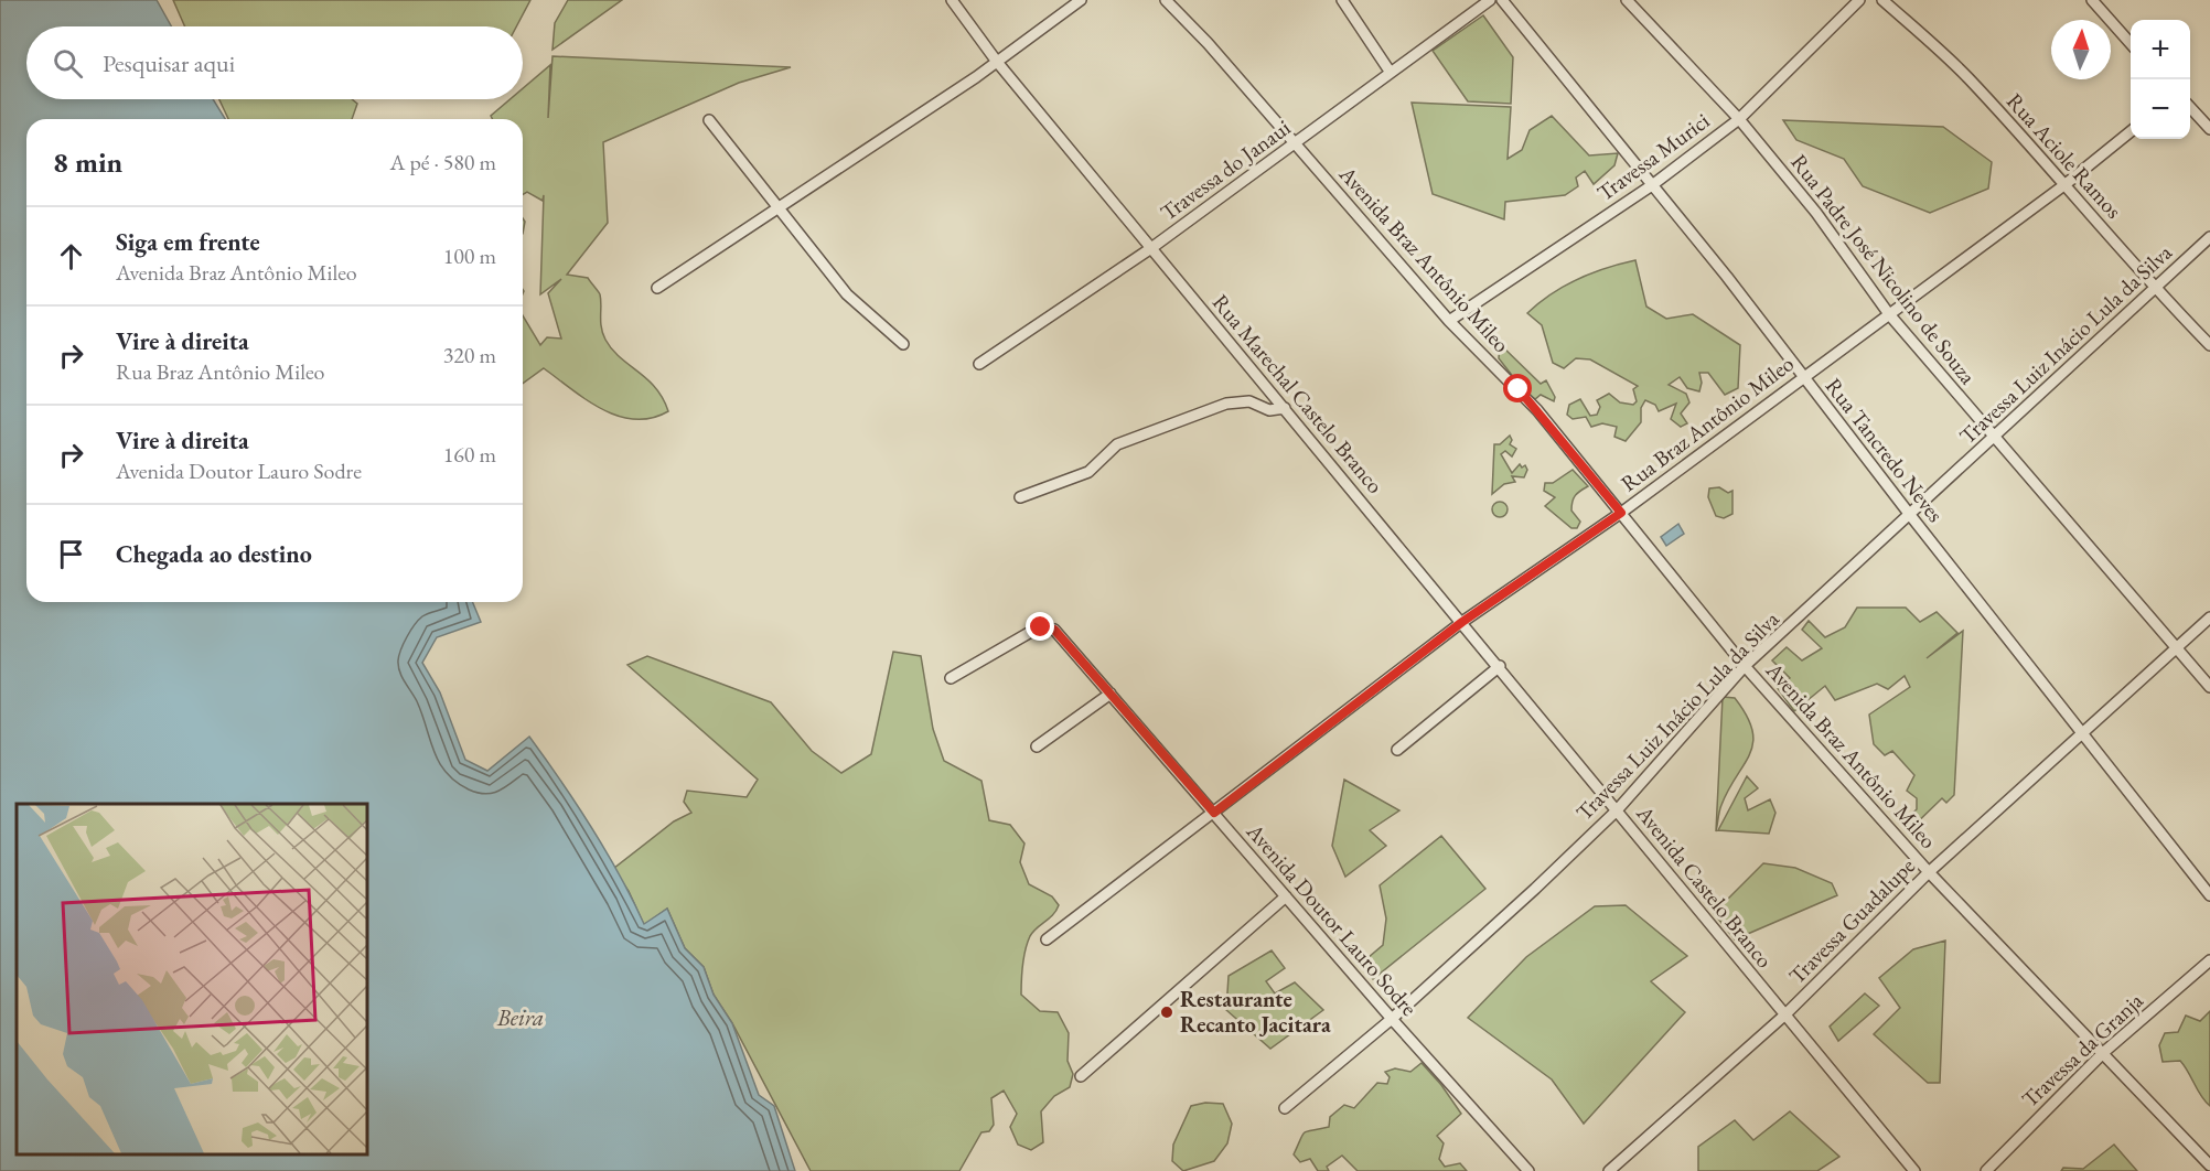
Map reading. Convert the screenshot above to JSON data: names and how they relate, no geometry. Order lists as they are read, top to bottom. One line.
{"streets":{"street":["Rua Aciole Ramos","Travessa Murici","Travessa do Janaui","Avenida Braz Antônio Mileo","Rua Padre José Nicolino de Souza","Travessa Luiz Inácio Lula da Silva","Rua Marechal Castelo Branco","Rua Braz Antônio Mileo","Rua Tancredo Neves","Avenida Castelo Branco","Avenida Doutor Lauro Sodre","Travessa Guadalupe","Travessa da Granja"]},"crossings":[["Rua Aciole Ramos","Travessa Luiz Inácio Lula da Silva"],["Rua Aciole Ramos","Rua Braz Antônio Mileo"],["Travessa Murici","Avenida Braz Antônio Mileo"],["Travessa Murici","Rua Padre José Nicolino de Souza"],["Travessa Murici","Rua Tancredo Neves"],["Travessa do Janaui","Avenida Braz Antônio Mileo"],["Travessa do Janaui","Rua Marechal Castelo Branco"],["Avenida Braz Antônio Mileo","Travessa Luiz Inácio Lula da Silva"],["Avenida Braz Antônio Mileo","Rua Braz Antônio Mileo"],["Avenida Braz Antônio Mileo","Travessa Guadalupe"],["Avenida Braz Antônio Mileo","Travessa da Granja"],["Rua Padre José Nicolino de Souza","Travessa Luiz Inácio Lula da Silva"],["Rua Padre José Nicolino de Souza","Rua Braz Antônio Mileo"],["Rua Padre José Nicolino de Souza","Travessa Guadalupe"],["Travessa Luiz Inácio Lula da Silva","Rua Marechal Castelo Branco"],["Travessa Luiz Inácio Lula da Silva","Rua Tancredo Neves"],["Travessa Luiz Inácio Lula da Silva","Avenida Castelo Branco"],["Travessa Luiz Inácio Lula da Silva","Avenida Doutor Lauro Sodre"],["Rua Marechal Castelo Branco","Rua Braz Antônio Mileo"],["Rua Marechal Castelo Branco","Avenida Castelo Branco"],["Rua Braz Antônio Mileo","Rua Tancredo Neves"],["Rua Braz Antônio Mileo","Avenida Doutor Lauro Sodre"],["Rua Tancredo Neves","Travessa Guadalupe"],["Avenida Castelo Branco","Travessa Guadalupe"]],"water":["Beira"],"places":["Restaurante Recanto Jacitara"],"north":"top","page":{"map_buttons":["+","−"],"search":"Pesquisar aqui","heading":["8 min","A pé · 580 m"],"list":[["Siga em frente","Avenida Braz Antônio Mileo","100 m"],["Vire à direita","Rua Braz Antônio Mileo","320 m"],["Vire à direita","Avenida Doutor Lauro Sodre","160 m"],"Chegada ao destino"]}}
